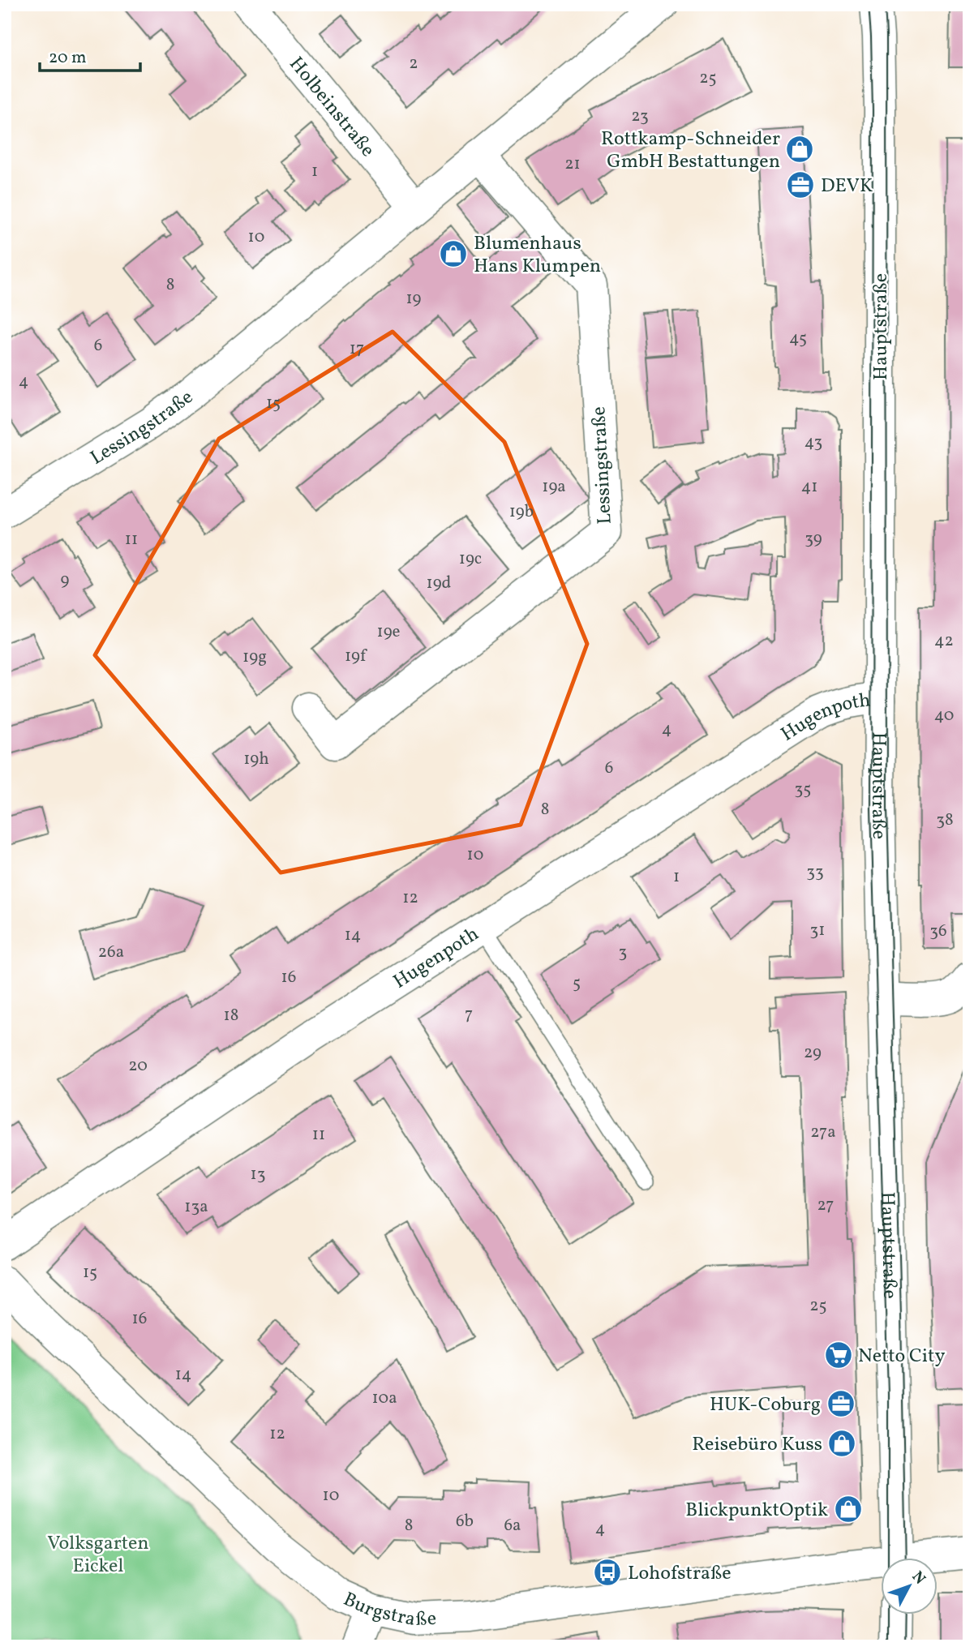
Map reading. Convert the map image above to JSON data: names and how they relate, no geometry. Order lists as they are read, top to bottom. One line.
{"streets":{"street":["Holbeinstraße","Hauptstraße","Lessingstraße","Hugenpoth","Burgstraße"]},"crossings":[["Holbeinstraße","Lessingstraße"],["Hauptstraße","Hugenpoth"]],"parks":["Volksgarten Eickel"],"places":{"shop":["Rottkamp-Schneider GmbH Bestattungen","Blumenhaus Hans Klumpen","Reisebüro Kuss","BlickpunktOptik"],"office":["DEVK","HUK-Coburg"],"supermarket":["Netto City"],"bus stop":["Lohofstraße"]},"house_numbers":["2","25","23","21","1","10","8","19","45","6","17","4","15","43","19a","41","19b","39","11","19c","9","19d","19e","42","19f","19g","40","4","19h","6","35","8","38","10","33","1","12","31","36","14","26a","3","16","5","7","18","29","20","27a","11","13","27","13a","15","25","16","14","10a","12","10","6b","8","6a","4"],"scale_bar":"20 m","north":"top right"}
